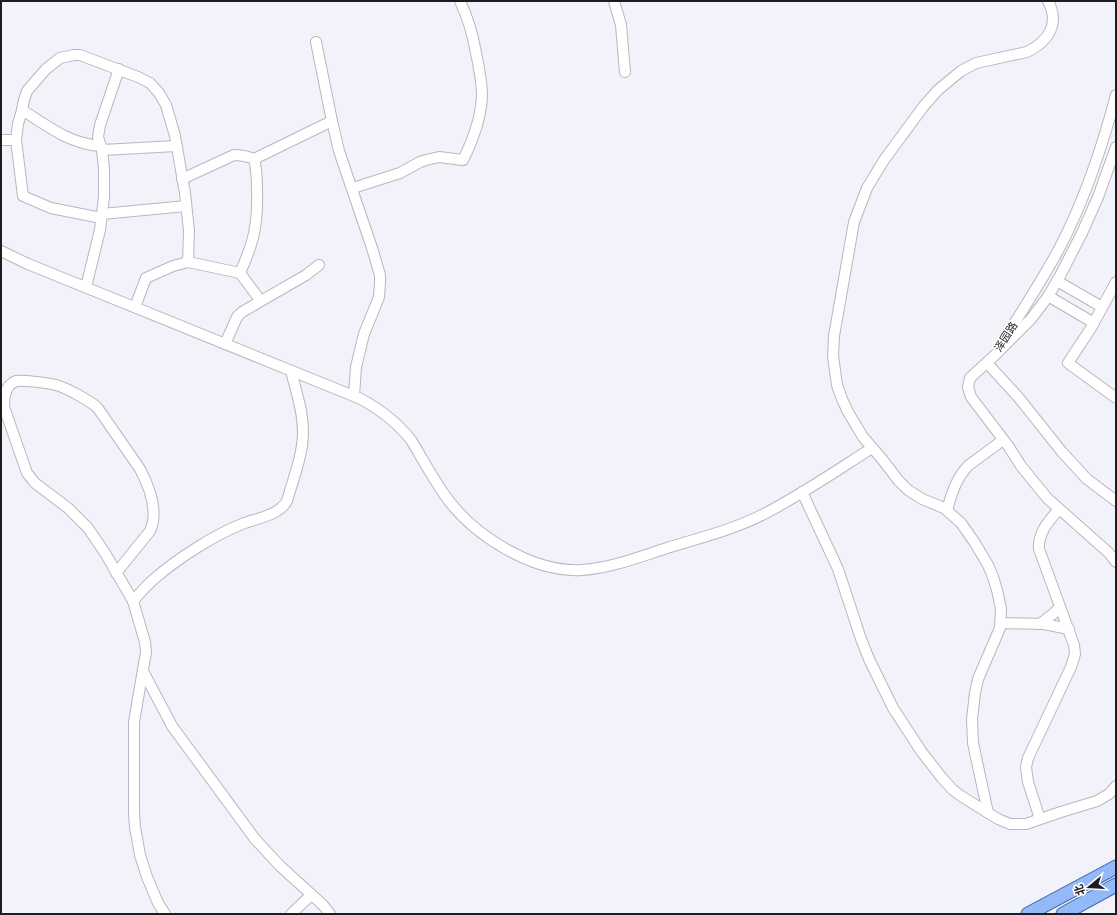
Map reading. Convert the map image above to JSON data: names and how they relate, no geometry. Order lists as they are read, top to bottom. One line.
{"streets":{"street":["泽园路"]},"north":"left"}
